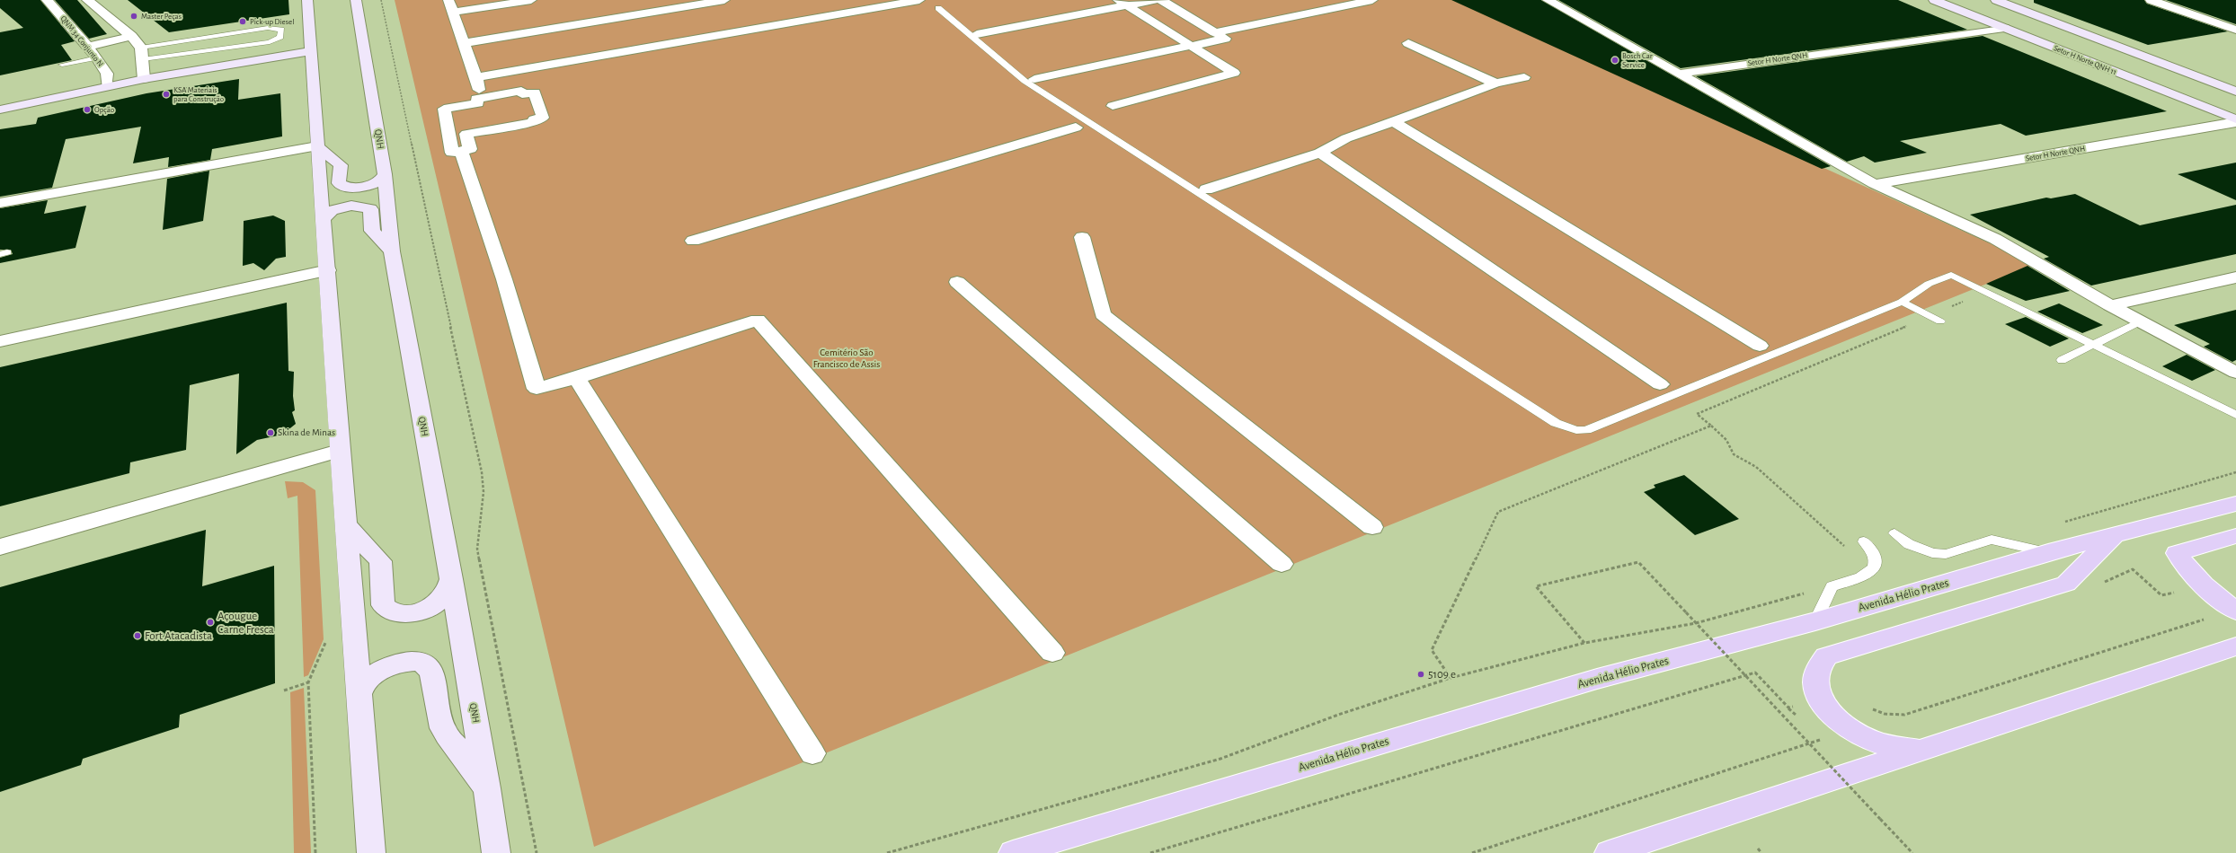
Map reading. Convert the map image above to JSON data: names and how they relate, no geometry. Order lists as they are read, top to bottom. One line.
{"streets":{"main road":["Avenida Hélio Prates"],"street":["QNM 34 Conjunto N","Setor H Norte QNH","Setor H Norte QNH 11","QNH"]},"crossings":[["Setor H Norte QNH","Setor H Norte QNH 11"]],"parks":["Cemitério São Francisco de Assis"],"places":["Master Peças","Pick-up Diesel","Bosch Car Service","KSA Materiais para Construção","Opção","Skina de Minas","Açougue Carne Fresca","Fort Atacadista","5109 e"]}
